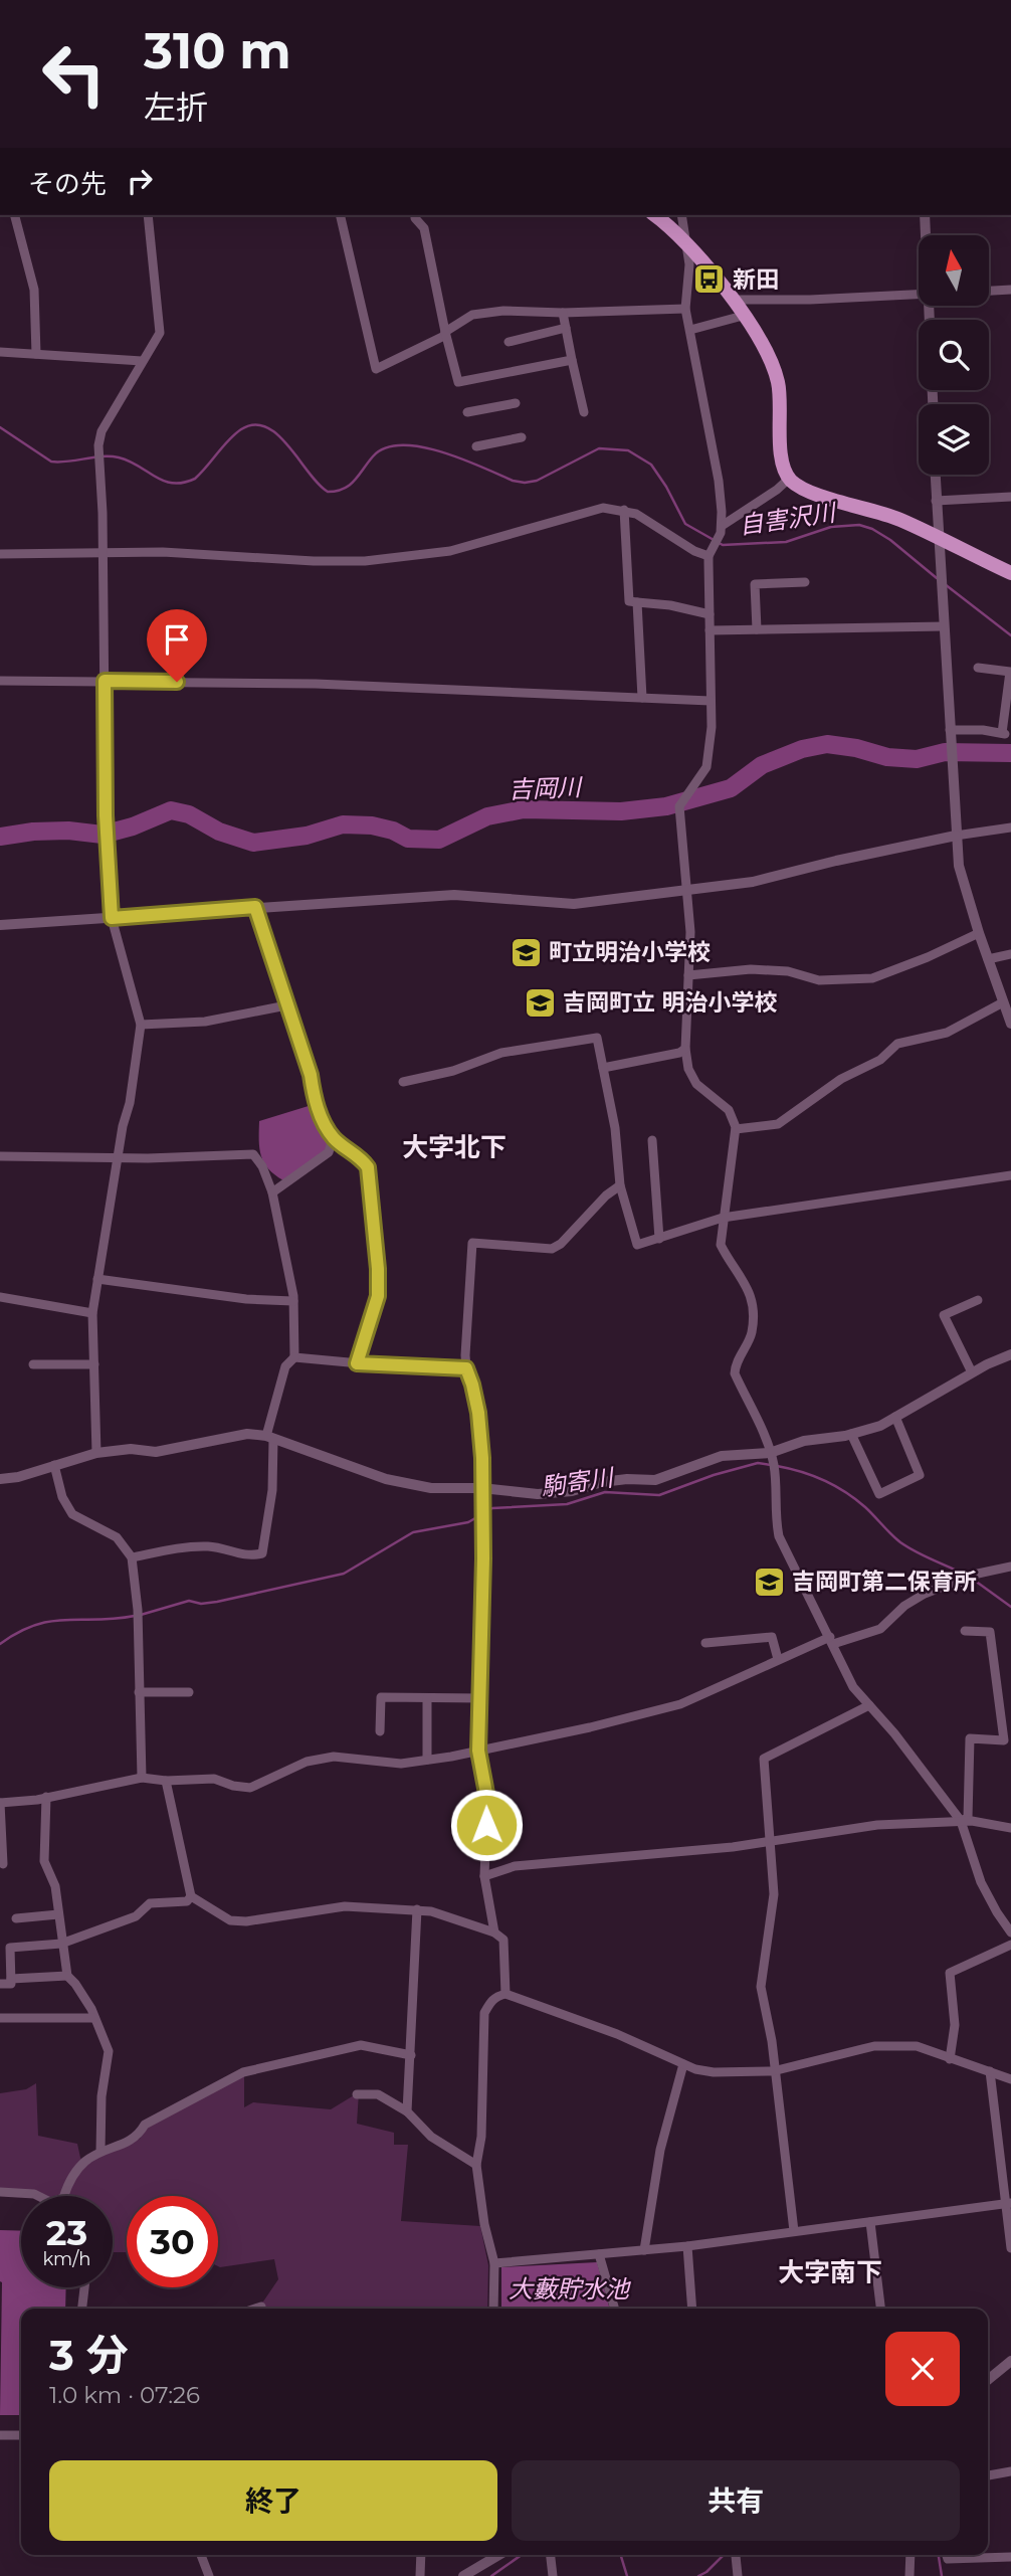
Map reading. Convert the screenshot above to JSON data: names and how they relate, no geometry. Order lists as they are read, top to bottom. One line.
{"districts":["大字北下","大字南下"],"water":["自害沢川","吉岡川","駒寄川","大藪貯水池"],"places":{"bus stop":["新田"],"school or university":["町立明治小学校","吉岡町立 明治小学校","吉岡町第二保育所"]},"north":"top","page":{"turn":["310 m","左折"],"then":"その先","speed":"23 km/h","limit":"30","heading":["3 分","1.0 km · 07:26"],"buttons":["終了","共有"]}}
